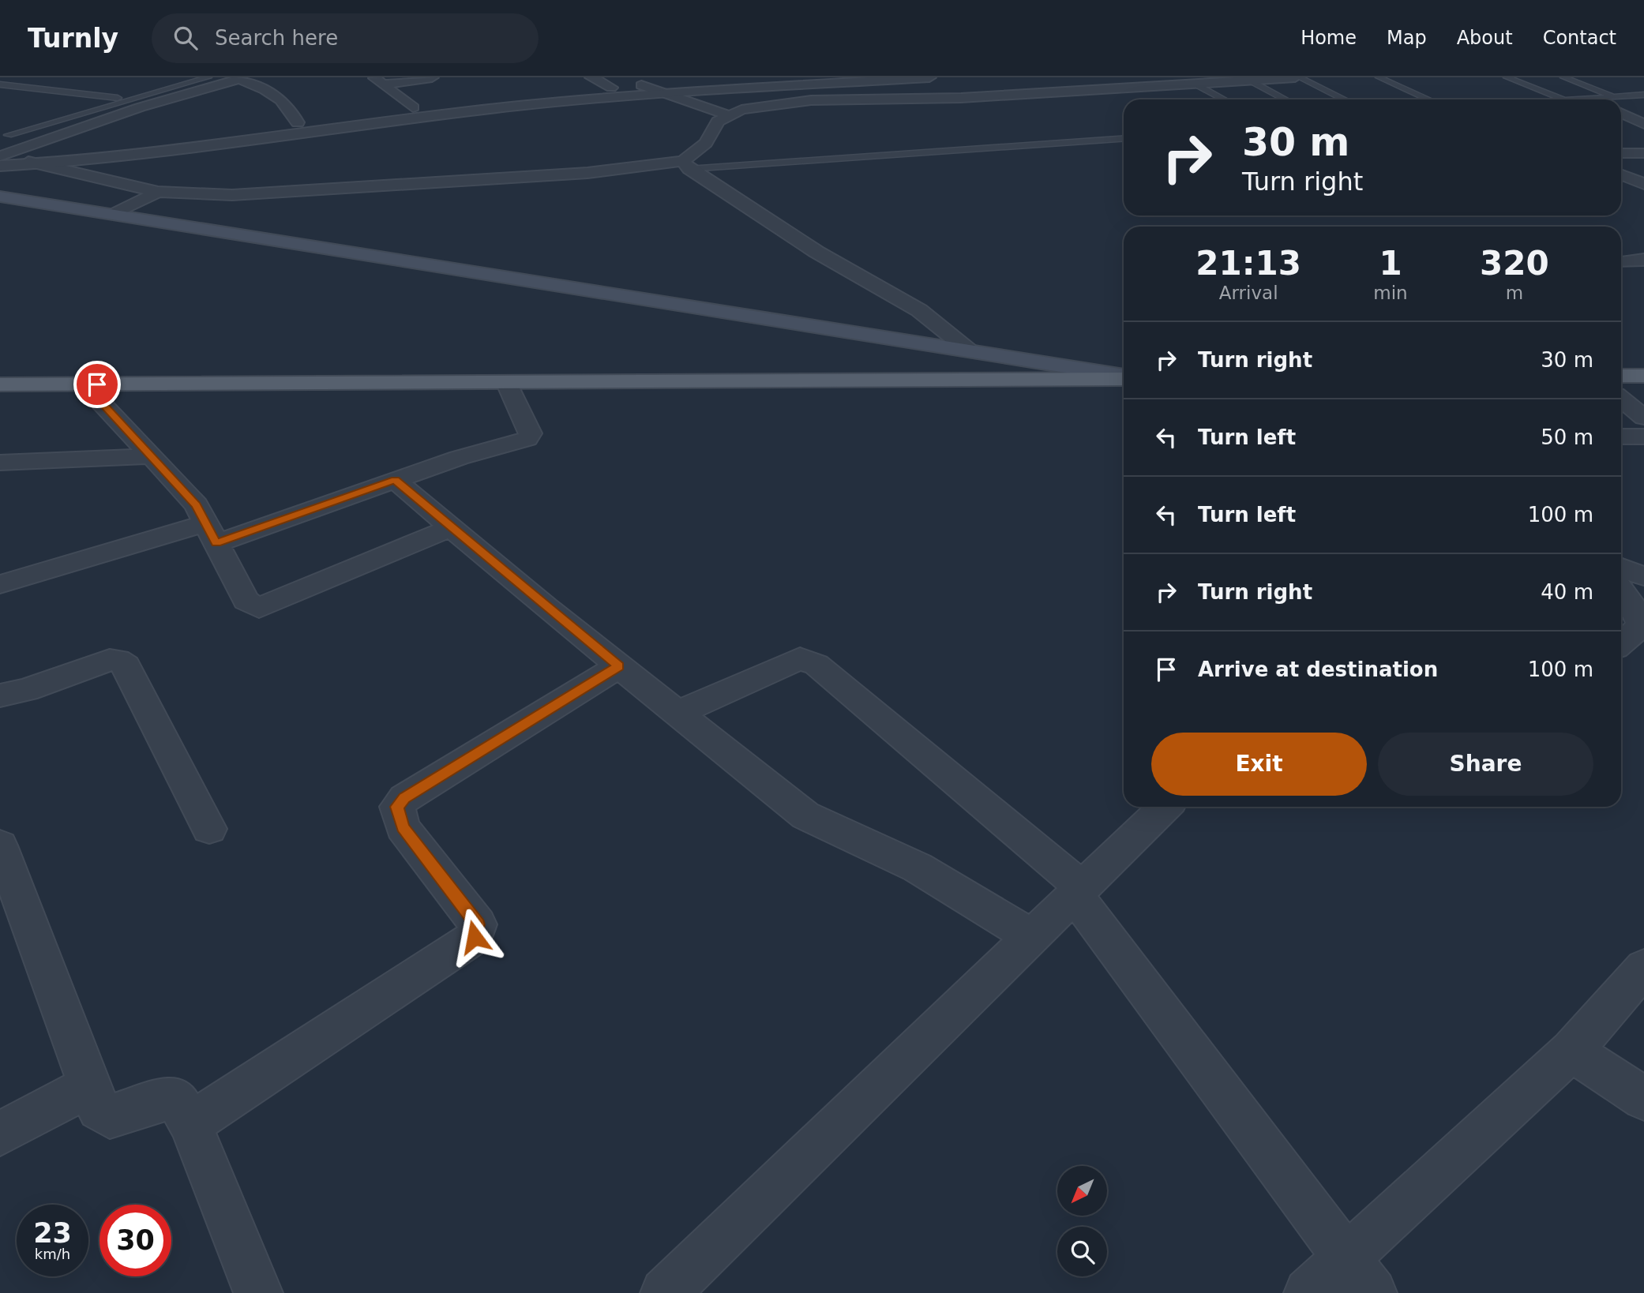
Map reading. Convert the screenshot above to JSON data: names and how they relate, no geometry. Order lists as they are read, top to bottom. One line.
{"north":"bottom left","page":{"header":"Turnly","search":"Search here","nav":["Home","Map","About","Contact"],"turn":["30 m","Turn right"],"eta":["21:13","Arrival","1","min","320","m"],"list":[{"name":"Turn right","value":"30 m"},{"name":"Turn left","value":"50 m"},{"name":"Turn left","value":"100 m"},{"name":"Turn right","value":"40 m"},{"name":"Arrive at destination","value":"100 m"}],"buttons":["Exit","Share"],"speed":"23 km/h","limit":"30"}}
